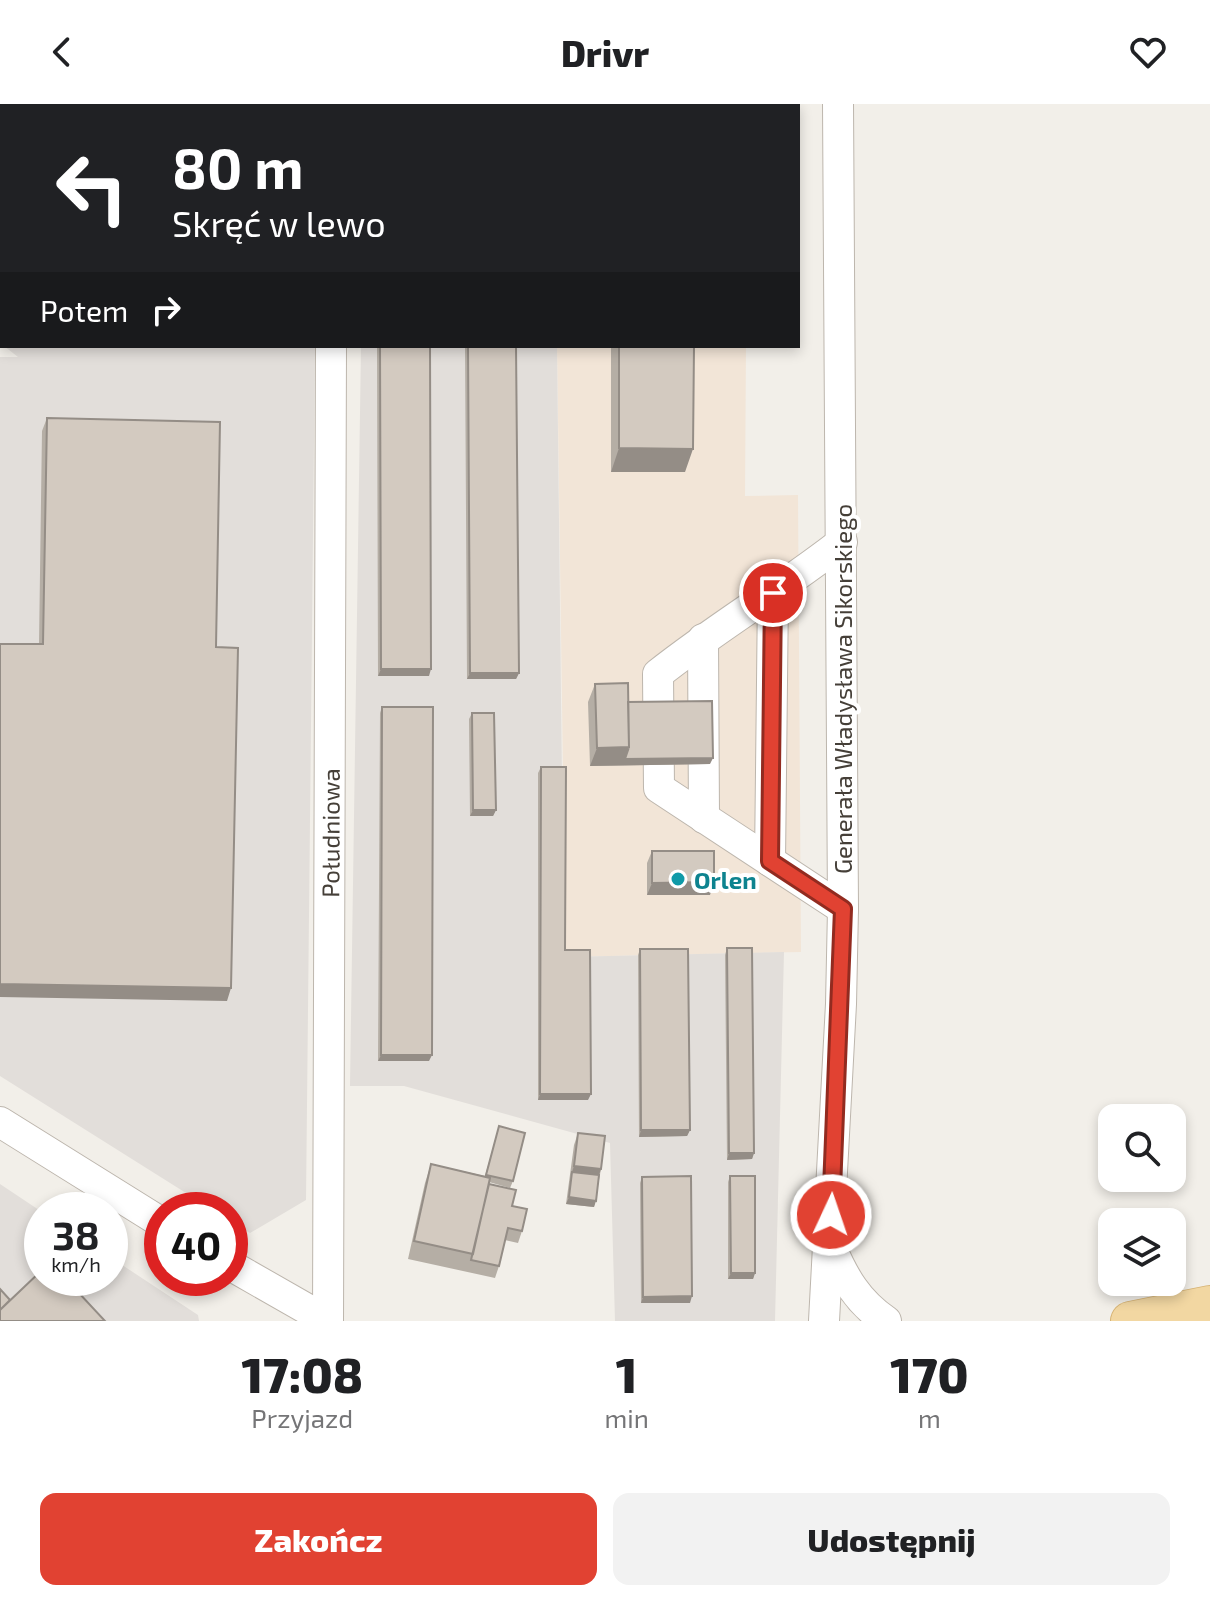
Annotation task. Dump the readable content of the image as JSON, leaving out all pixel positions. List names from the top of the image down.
{
  "streets": {
    "street": ["Generała Władysława Sikorskiego", "Południowa"]
  },
  "places": ["Orlen"],
  "page": {
    "header": "Drivr",
    "turn": ["80 m", "Skręć w lewo"],
    "then": "Potem",
    "speed": "38 km/h",
    "limit": "40",
    "eta": [
      "17:08",
      "Przyjazd",
      "1",
      "min",
      "170",
      "m"
    ],
    "buttons": ["Zakończ", "Udostępnij"]
  }
}
